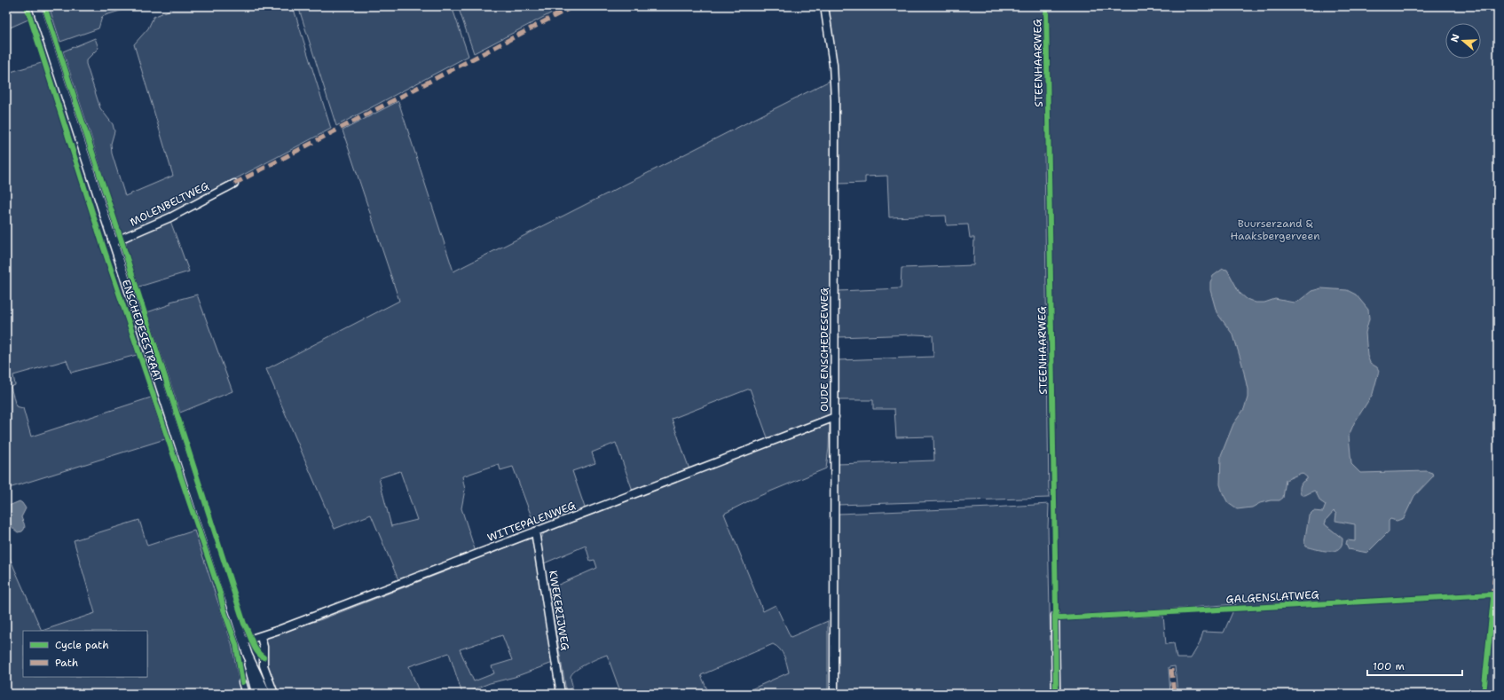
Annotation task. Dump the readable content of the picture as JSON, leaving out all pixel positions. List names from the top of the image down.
{
  "streets": {
    "street": [
      "MOLENBELTWEG",
      "ENSCHEDESESTRAAT",
      "OUDE ENSCHEDESEWEG",
      "WITTEPALENWEG",
      "KWEKERIJWEG"
    ],
    "cycle path": ["STEENHAARWEG", "GALGENSLATWEG"]
  },
  "crossings": [
    ["MOLENBELTWEG", "ENSCHEDESESTRAAT"],
    ["ENSCHEDESESTRAAT", "WITTEPALENWEG"],
    ["OUDE ENSCHEDESEWEG", "WITTEPALENWEG"],
    ["WITTEPALENWEG", "KWEKERIJWEG"]
  ],
  "parks": ["Buurserzand & Haaksbergerveen"],
  "legend": ["Cycle path", "Path"],
  "scale_bar": "100 m",
  "north": "left"
}
